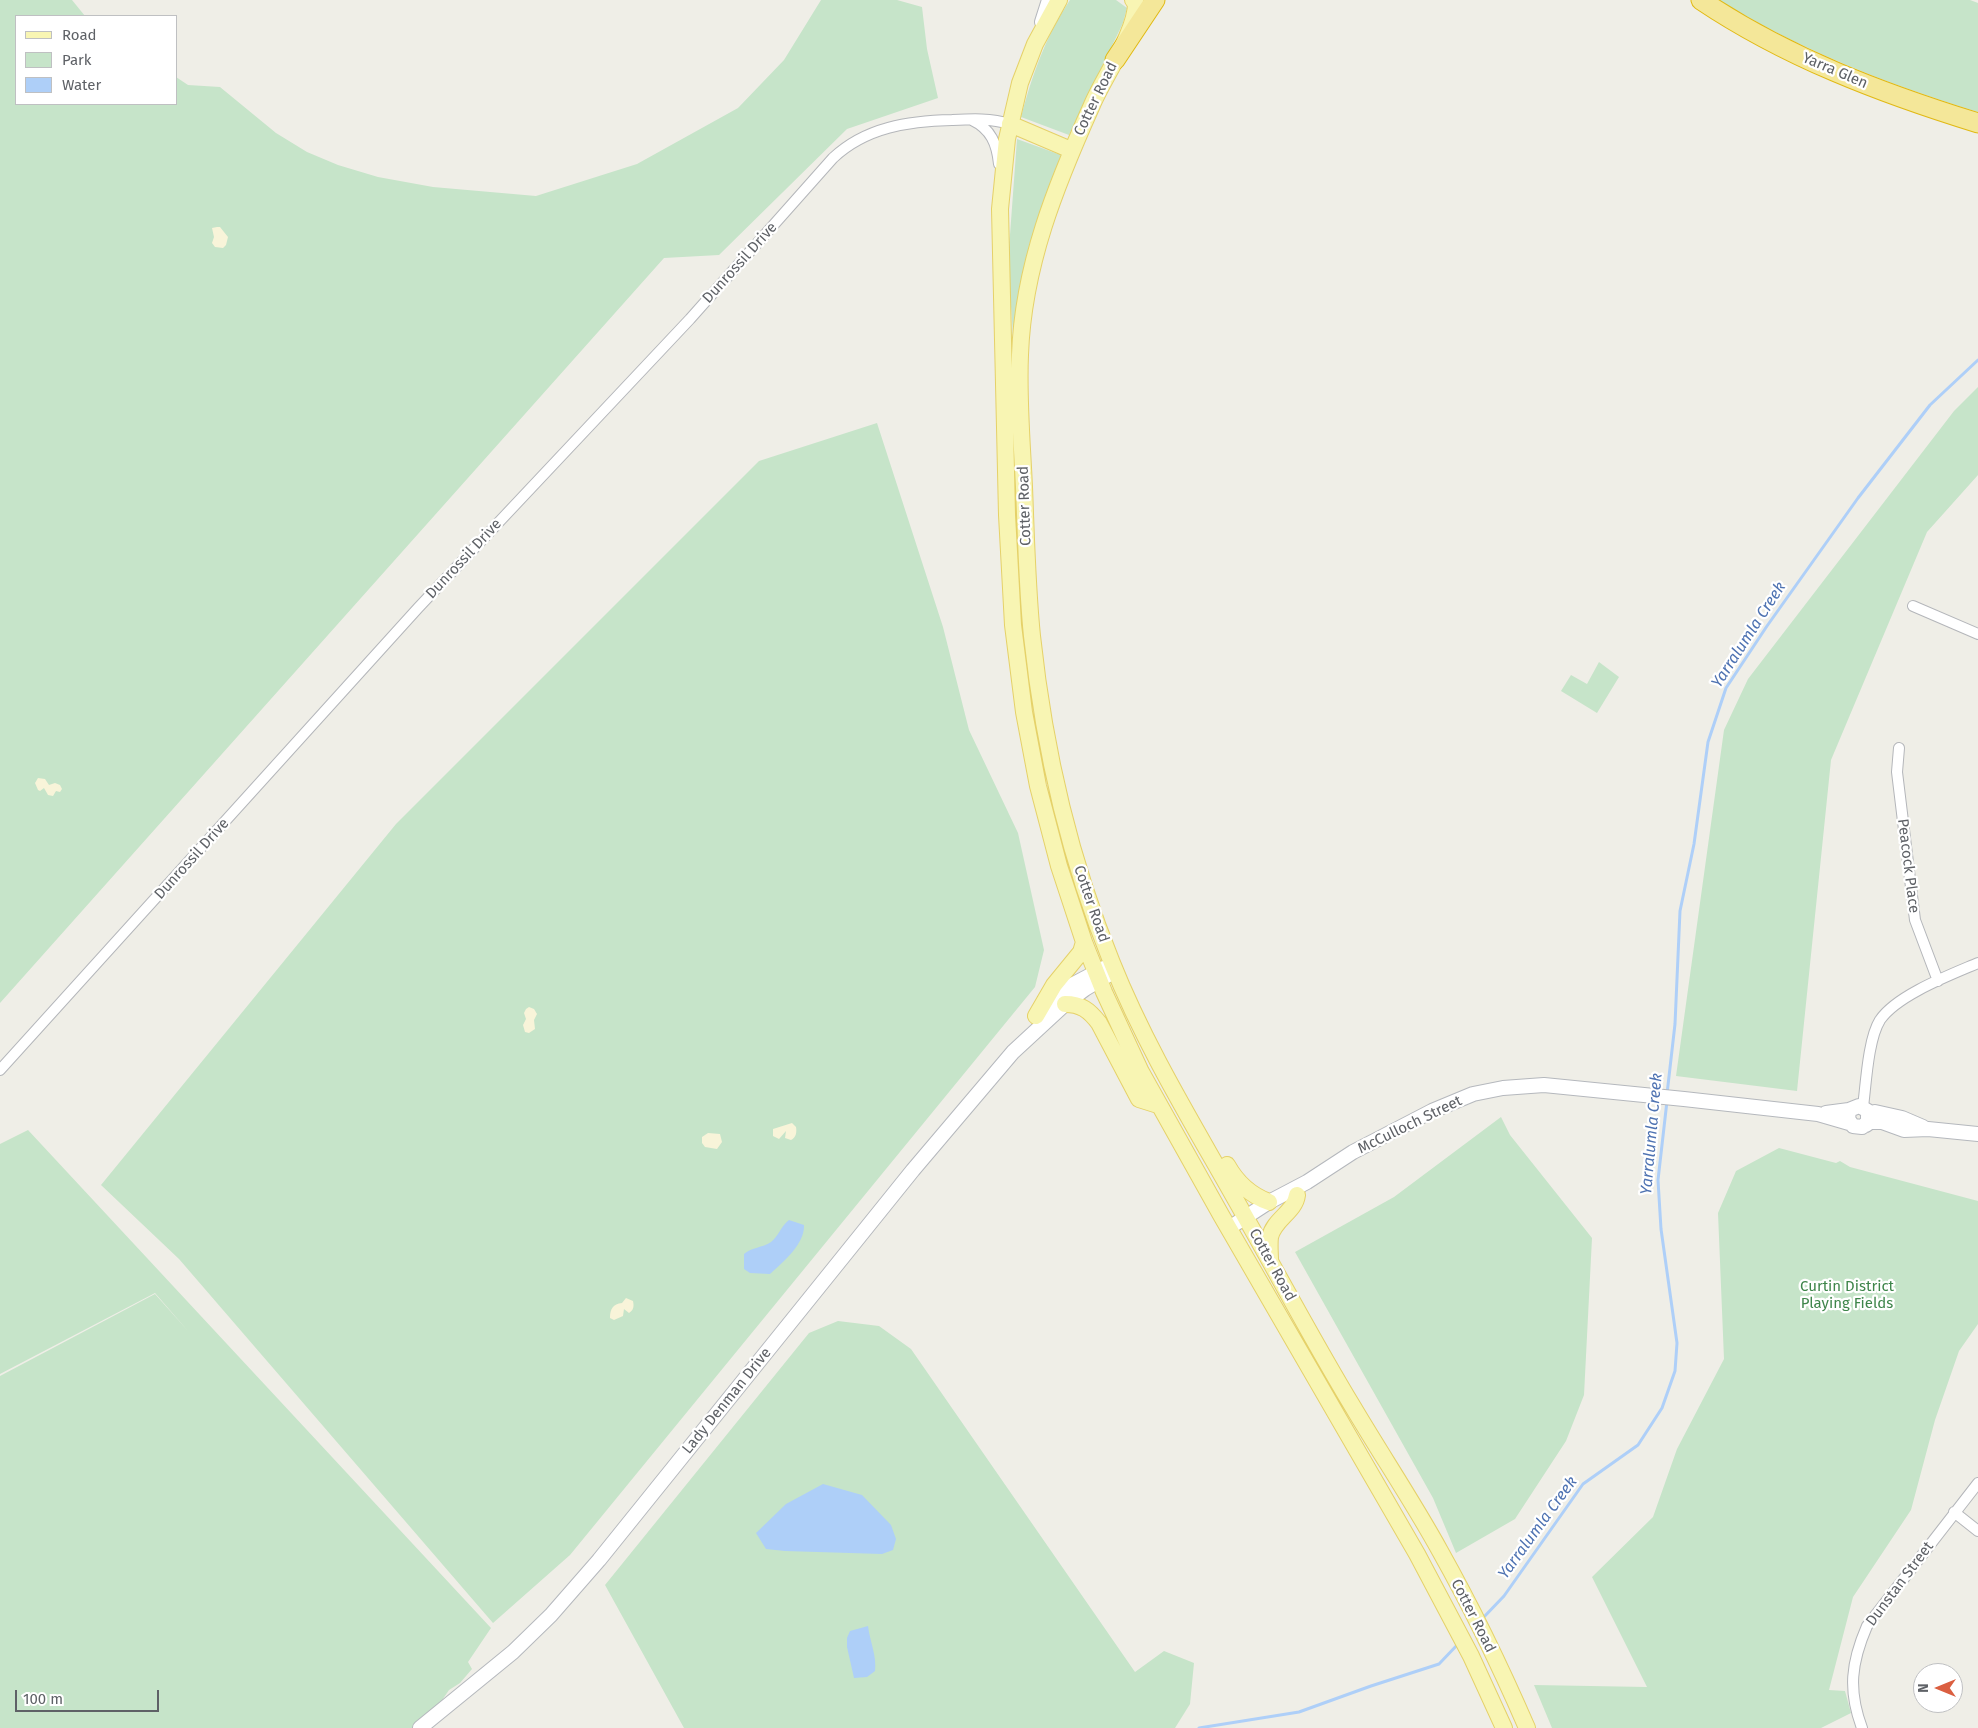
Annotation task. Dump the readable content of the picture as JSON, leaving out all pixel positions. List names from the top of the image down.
{
  "streets": {
    "highway": ["Yarra Glen"],
    "main road": ["Cotter Road"],
    "street": [
      "Dunrossil Drive",
      "Peacock Place",
      "McCulloch Street",
      "Lady Denman Drive",
      "Dunstan Street"
    ]
  },
  "crossings": [
    ["Cotter Road", "Dunrossil Drive"],
    ["Cotter Road", "McCulloch Street"],
    ["Cotter Road", "Lady Denman Drive"]
  ],
  "water": ["Yarralumla Creek"],
  "parks": ["Curtin District Playing Fields"],
  "legend": ["Road", "Park", "Water"],
  "scale_bar": "100 m",
  "north": "left"
}
